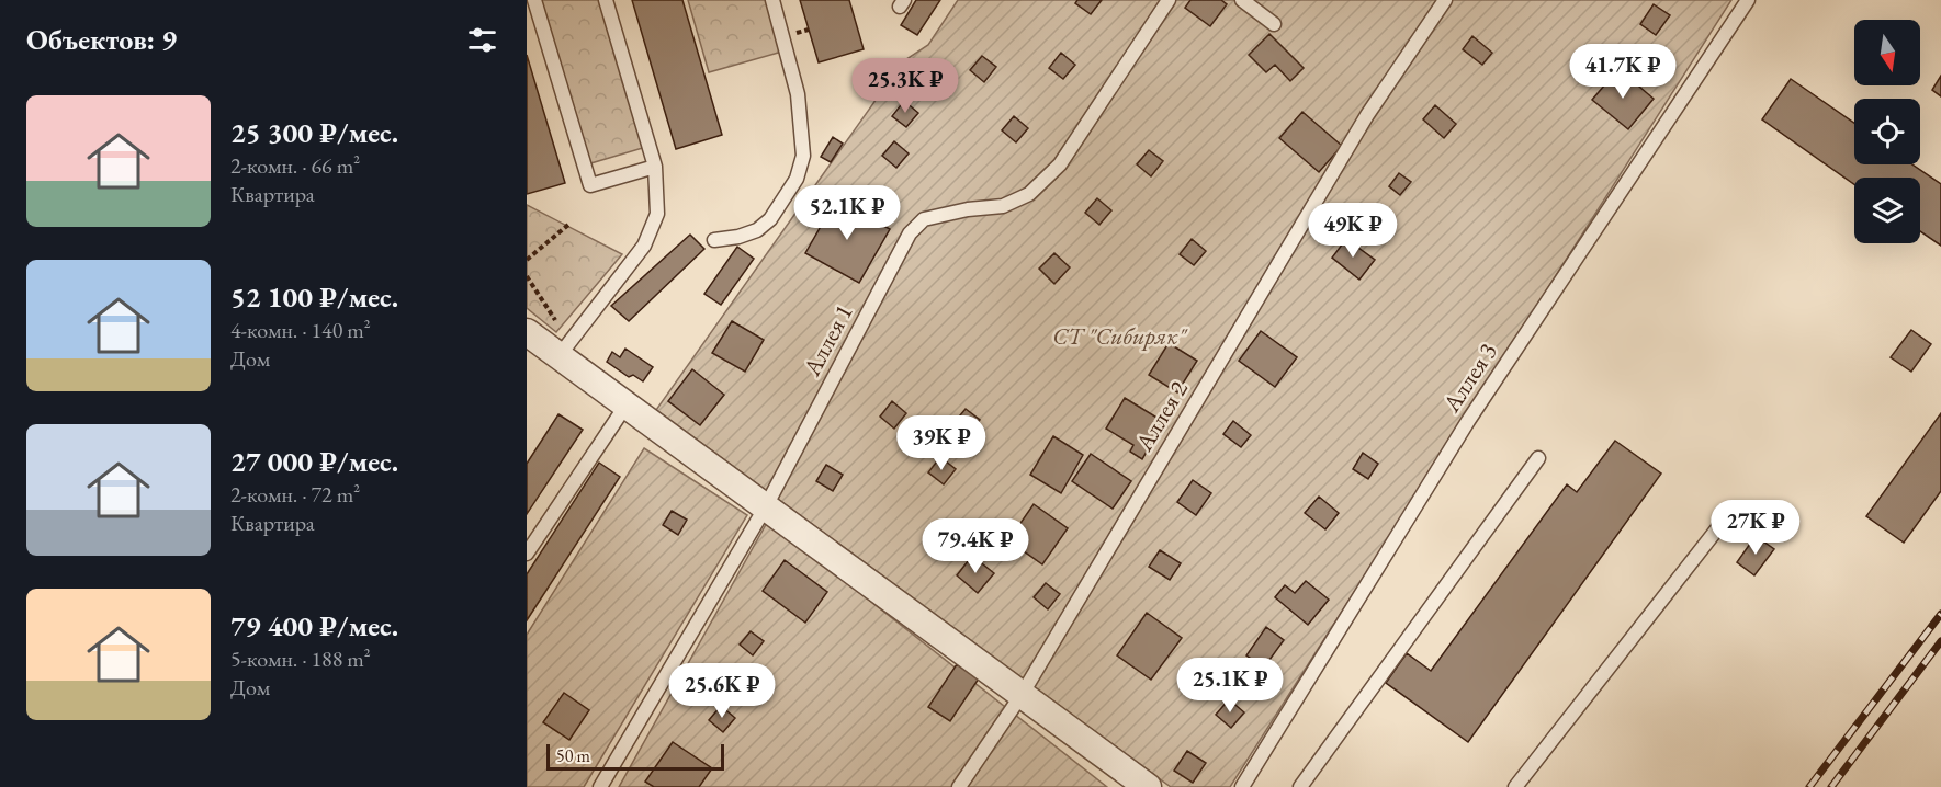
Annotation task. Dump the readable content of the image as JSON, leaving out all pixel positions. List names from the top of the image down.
{
  "streets": {
    "lane": ["Аллея 1", "Аллея 3", "Аллея 2"]
  },
  "parks": ["СТ \"Сибиряк\""],
  "scale_bar": "50 m",
  "north": "bottom",
  "page": {
    "heading": "Объектов: 9",
    "price": [
      "41.7K ₽",
      "25.3K ₽",
      "52.1K ₽",
      "49K ₽",
      "39K ₽",
      "27K ₽",
      "79.4K ₽",
      "25.1K ₽",
      "25.6K ₽"
    ],
    "list": [
      {
        "name": "25 300 ₽/мес.",
        "note": "2-комн. · 66 m² · Квартира"
      },
      {
        "name": "52 100 ₽/мес.",
        "note": "4-комн. · 140 m² · Дом"
      },
      {
        "name": "27 000 ₽/мес.",
        "note": "2-комн. · 72 m² · Квартира"
      },
      {
        "name": "79 400 ₽/мес.",
        "note": "5-комн. · 188 m² · Дом"
      }
    ],
    "scale": "50 m"
  }
}
